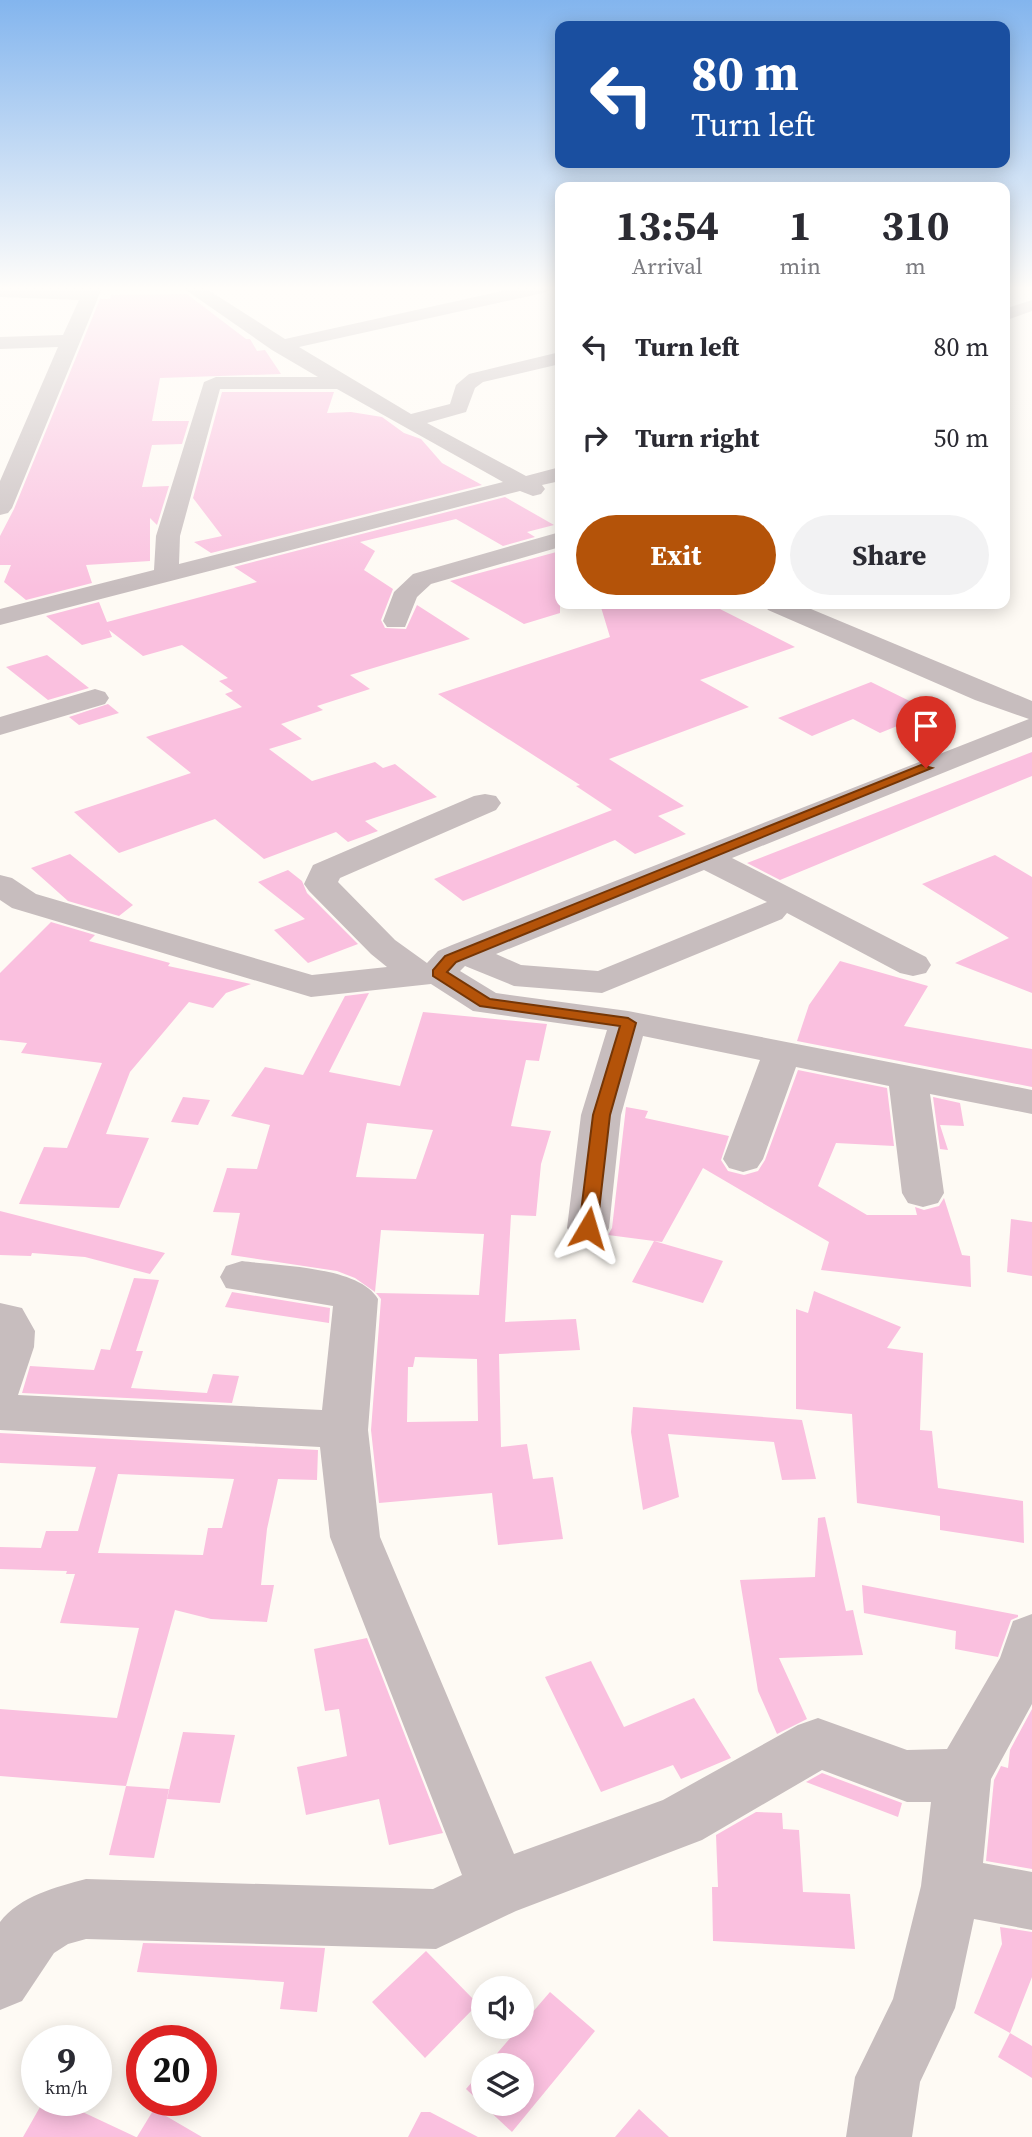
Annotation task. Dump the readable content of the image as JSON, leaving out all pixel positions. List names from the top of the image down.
{
  "page": {
    "turn": ["80 m", "Turn left"],
    "eta": [
      "13:54",
      "Arrival",
      "1",
      "min",
      "310",
      "m"
    ],
    "list": [
      {
        "name": "Turn left",
        "value": "80 m"
      },
      {
        "name": "Turn right",
        "value": "50 m"
      }
    ],
    "buttons": ["Exit", "Share"],
    "speed": "9 km/h",
    "limit": "20"
  }
}
